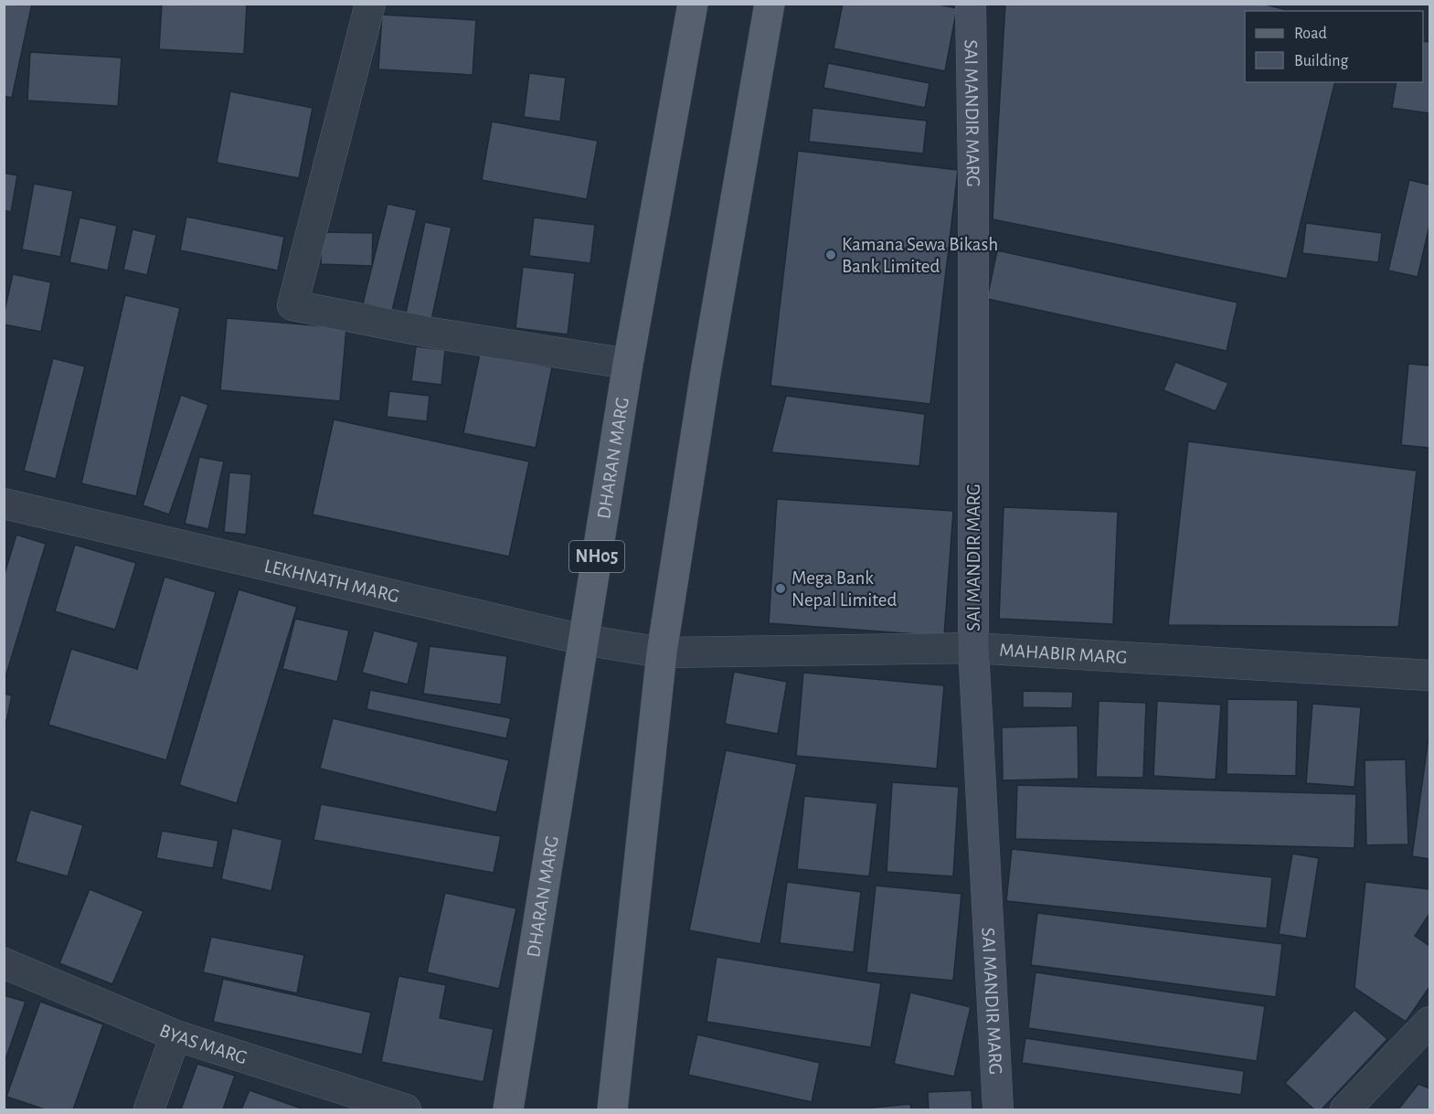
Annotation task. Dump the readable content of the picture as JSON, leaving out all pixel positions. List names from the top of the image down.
{
  "streets": {
    "main road": ["DHARAN MARG", "NH05"],
    "street": [
      "SAI MANDIR MARG",
      "LEKHNATH MARG",
      "MAHABIR MARG",
      "BYAS MARG"
    ]
  },
  "crossings": [
    ["SAI MANDIR MARG", "MAHABIR MARG"],
    ["DHARAN MARG", "LEKHNATH MARG"],
    ["LEKHNATH MARG", "MAHABIR MARG"]
  ],
  "places": ["Kamana Sewa Bikash Bank Limited", "Mega Bank Nepal Limited"],
  "legend": ["Road", "Building"]
}
